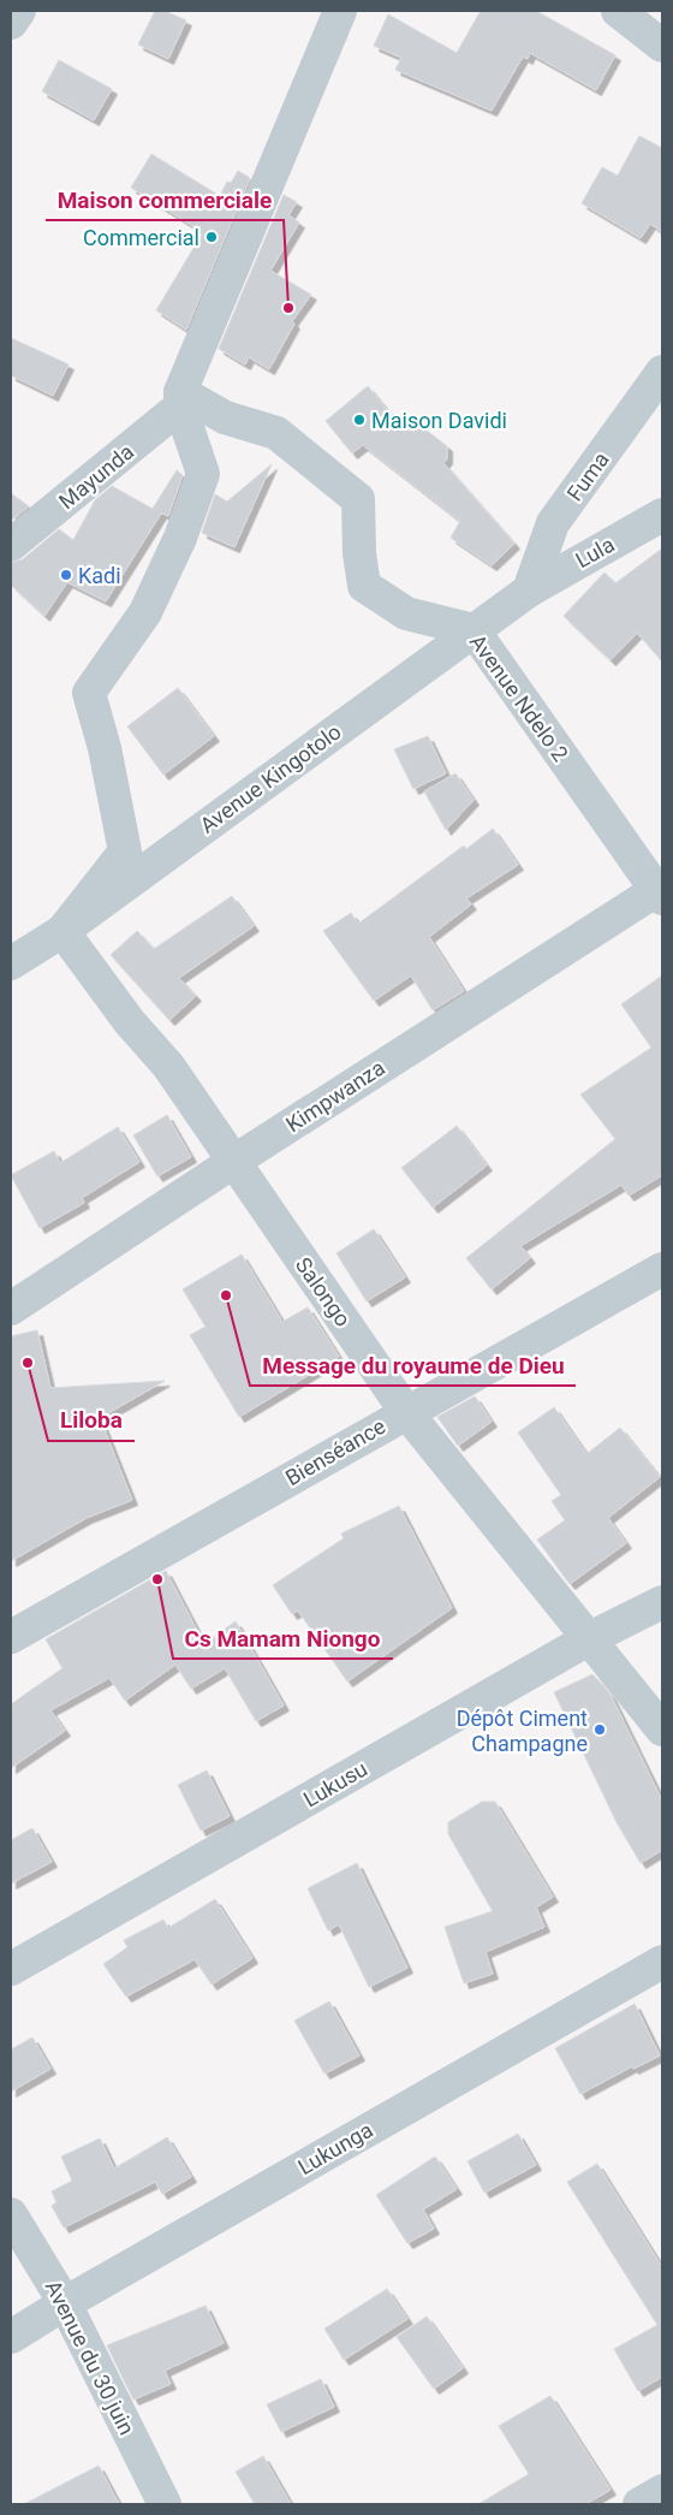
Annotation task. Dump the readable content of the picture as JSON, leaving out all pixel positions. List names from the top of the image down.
{
  "streets": {
    "street": [
      "Mayunda",
      "Fuma",
      "Lula",
      "Avenue Ndelo 2",
      "Avenue Kingotolo",
      "Kimpwanza",
      "Salongo",
      "Bienséance",
      "Lukusu",
      "Lukunga",
      "Avenue du 30 juin"
    ]
  },
  "crossings": [
    ["Mayunda", "Avenue Ndelo 2"],
    ["Fuma", "Lula"],
    ["Fuma", "Avenue Kingotolo"],
    ["Lula", "Avenue Kingotolo"],
    ["Avenue Ndelo 2", "Avenue Kingotolo"],
    ["Avenue Ndelo 2", "Kimpwanza"],
    ["Avenue Kingotolo", "Salongo"],
    ["Kimpwanza", "Salongo"],
    ["Salongo", "Bienséance"],
    ["Salongo", "Lukusu"],
    ["Lukunga", "Avenue du 30 juin"]
  ],
  "places": [
    "Commercial",
    "Maison commerciale",
    "Maison Davidi",
    "Kadi",
    "Message du royaume de Dieu",
    "Liloba",
    "Cs Mamam Niongo",
    "Dépôt Ciment Champagne"
  ]
}
